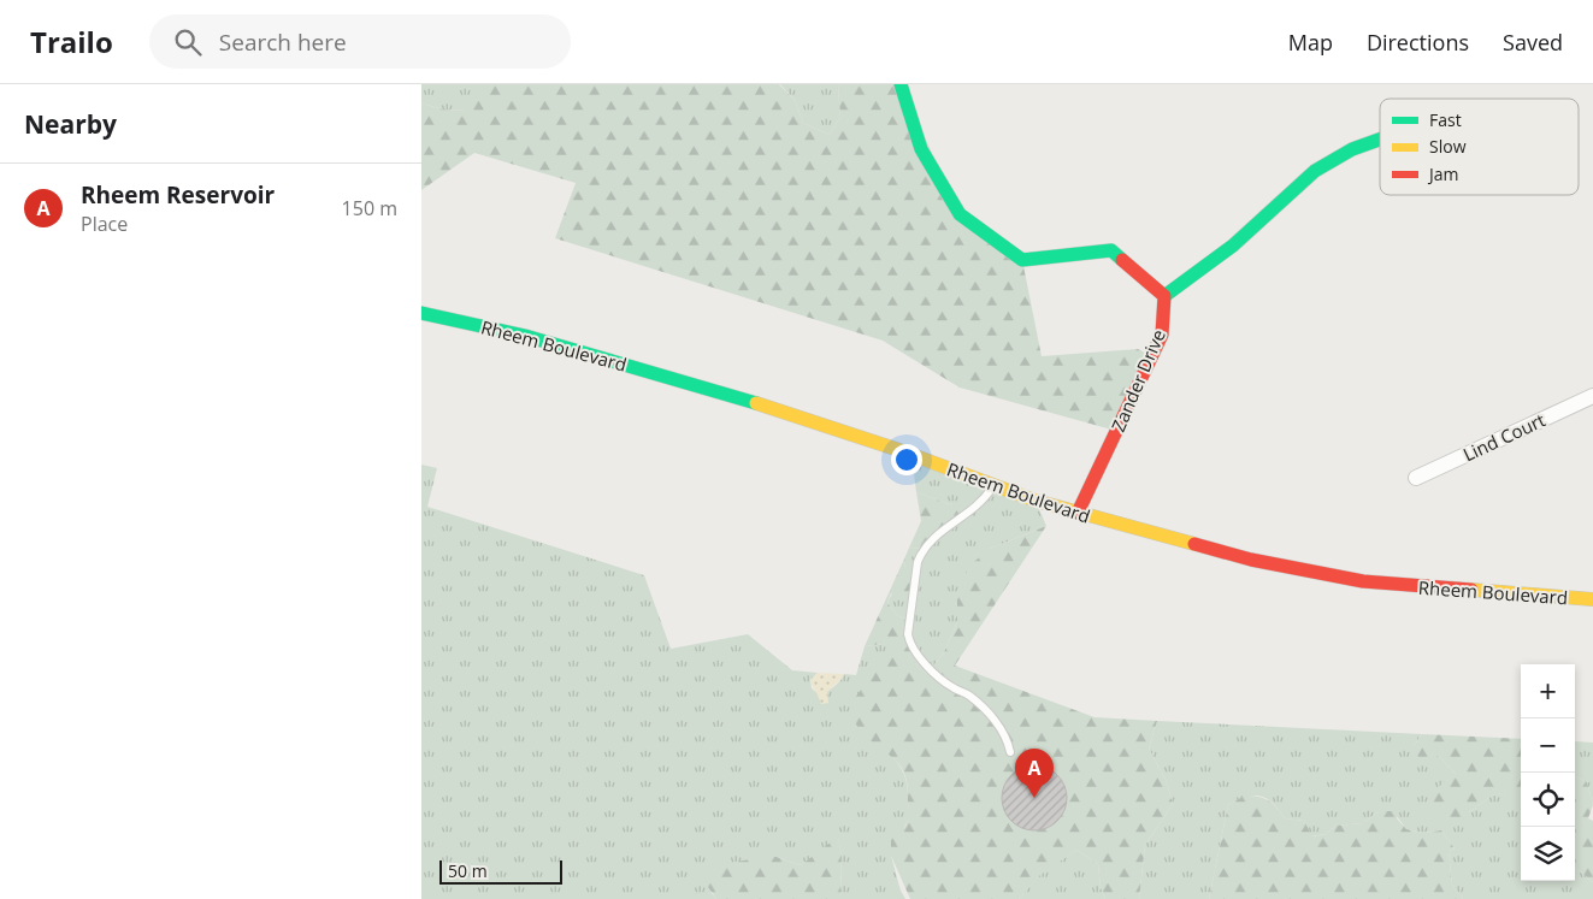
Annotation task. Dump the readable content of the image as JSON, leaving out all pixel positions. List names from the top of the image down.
{
  "streets": {
    "street": ["Rheem Boulevard", "Zander Drive", "Lind Court"]
  },
  "crossings": [
    ["Rheem Boulevard", "Zander Drive"]
  ],
  "legend": ["Fast", "Slow", "Jam"],
  "scale_bar": "50 m",
  "page": {
    "header": "Trailo",
    "search": "Search here",
    "nav": ["Map", "Directions", "Saved"],
    "heading": "Nearby",
    "list": [
      {
        "mark": "A",
        "name": "Rheem Reservoir",
        "note": "Place",
        "value": "150 m"
      }
    ],
    "map_buttons": ["+", "−"],
    "pins": "A",
    "scale": "50 m"
  }
}
